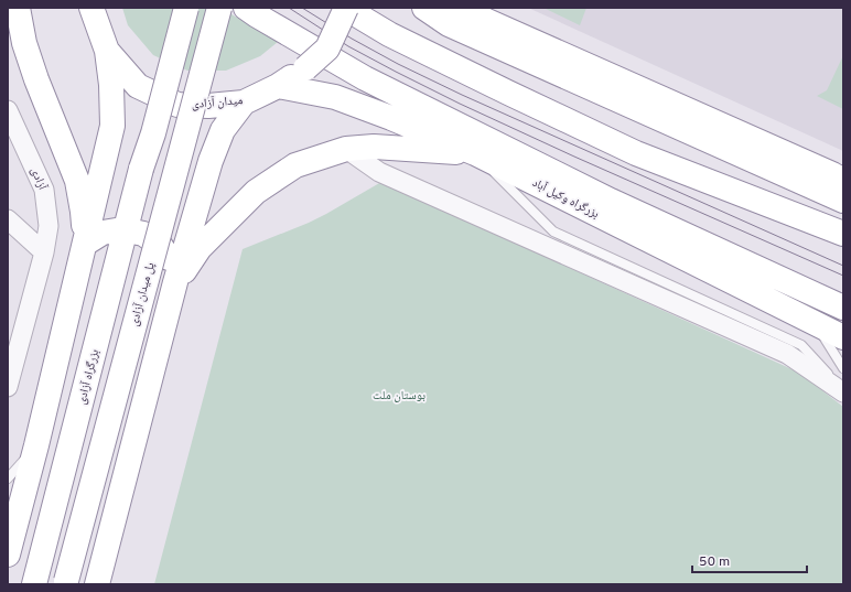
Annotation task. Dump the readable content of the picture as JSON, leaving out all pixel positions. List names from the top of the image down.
{
  "streets": {
    "highway": [
      "میدان آزادی",
      "بزرگراه وکیل آباد",
      "پل میدان آزادی",
      "بزرگراه آزادی"
    ],
    "street": ["آزادی"]
  },
  "crossings": [
    ["میدان آزادی", "بزرگراه وکیل آباد"]
  ],
  "parks": ["بوستان ملت"],
  "scale_bar": "50 m"
}
